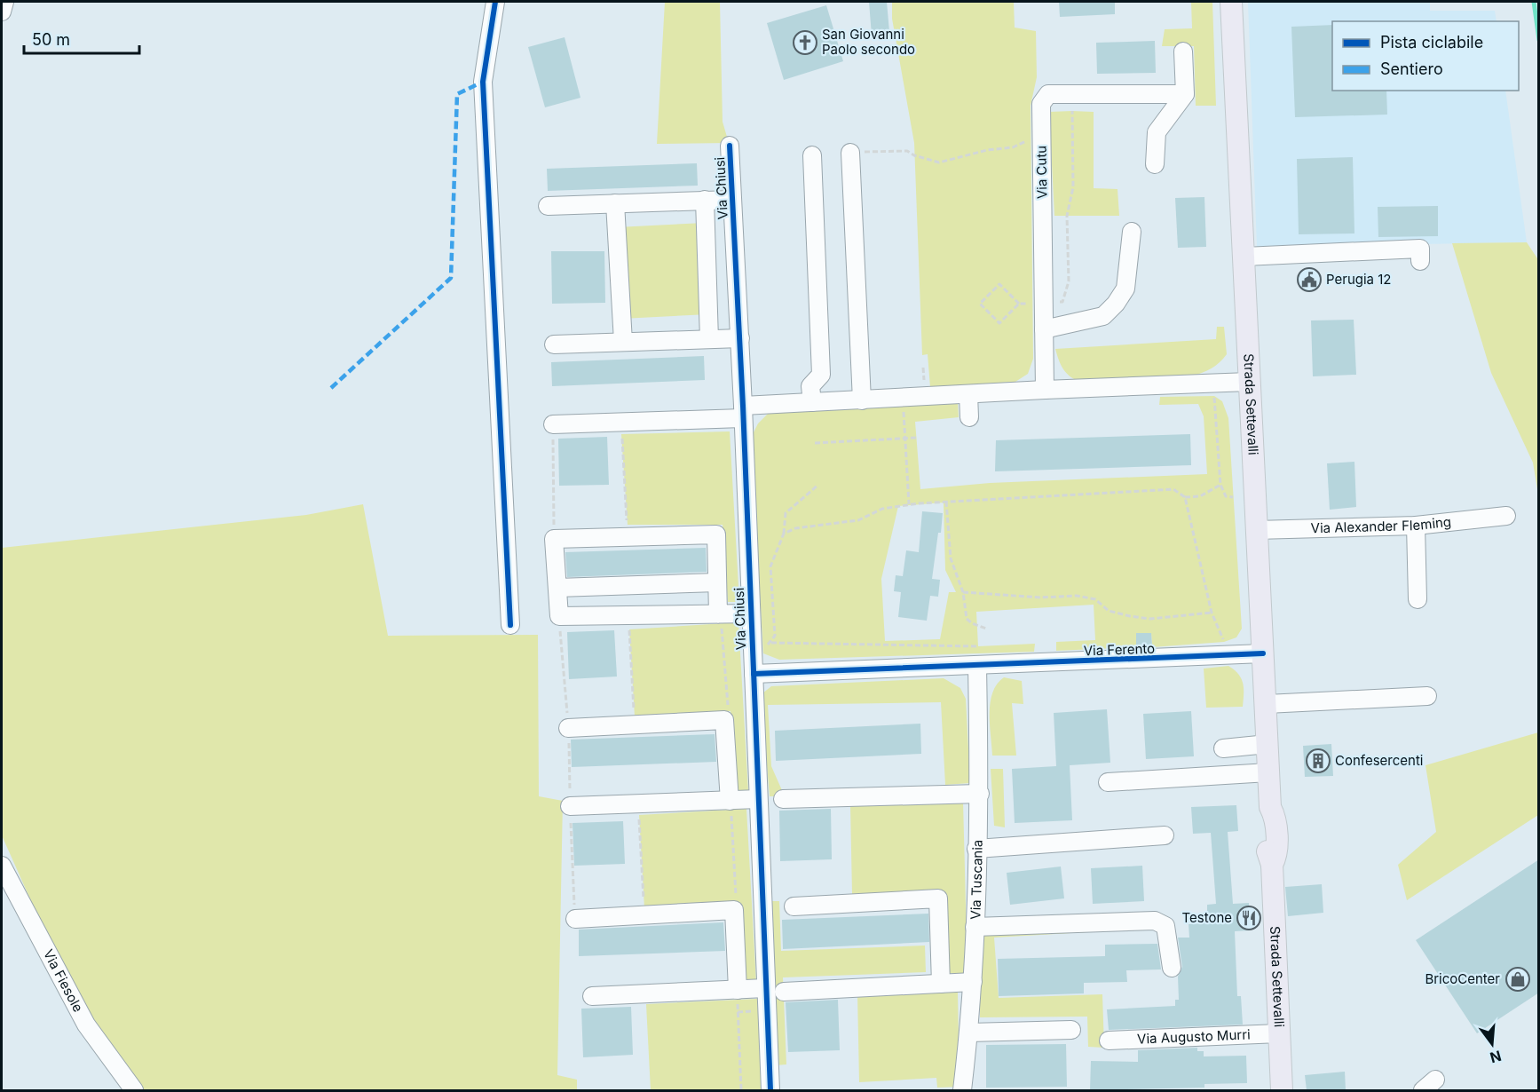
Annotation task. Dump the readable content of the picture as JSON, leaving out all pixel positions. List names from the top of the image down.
{
  "streets": {
    "main road": ["Strada Settevalli"],
    "street": [
      "Via Cutu",
      "Via Chiusi",
      "Via Alexander Fleming",
      "Via Ferento",
      "Via Tuscania",
      "Via Fiesole",
      "Via Augusto Murri"
    ]
  },
  "crossings": [
    ["Via Chiusi", "Via Ferento"],
    ["Strada Settevalli", "Via Alexander Fleming"],
    ["Strada Settevalli", "Via Ferento"],
    ["Strada Settevalli", "Via Augusto Murri"],
    ["Via Ferento", "Via Tuscania"]
  ],
  "places": {
    "church": ["San Giovanni Paolo secondo"],
    "public building": ["Perugia 12"],
    "building": ["Confesercenti"],
    "restaurant": ["Testone"],
    "shop": ["BricoCenter"]
  },
  "legend": ["Pista ciclabile", "Sentiero"],
  "scale_bar": "50 m",
  "north": "bottom"
}
